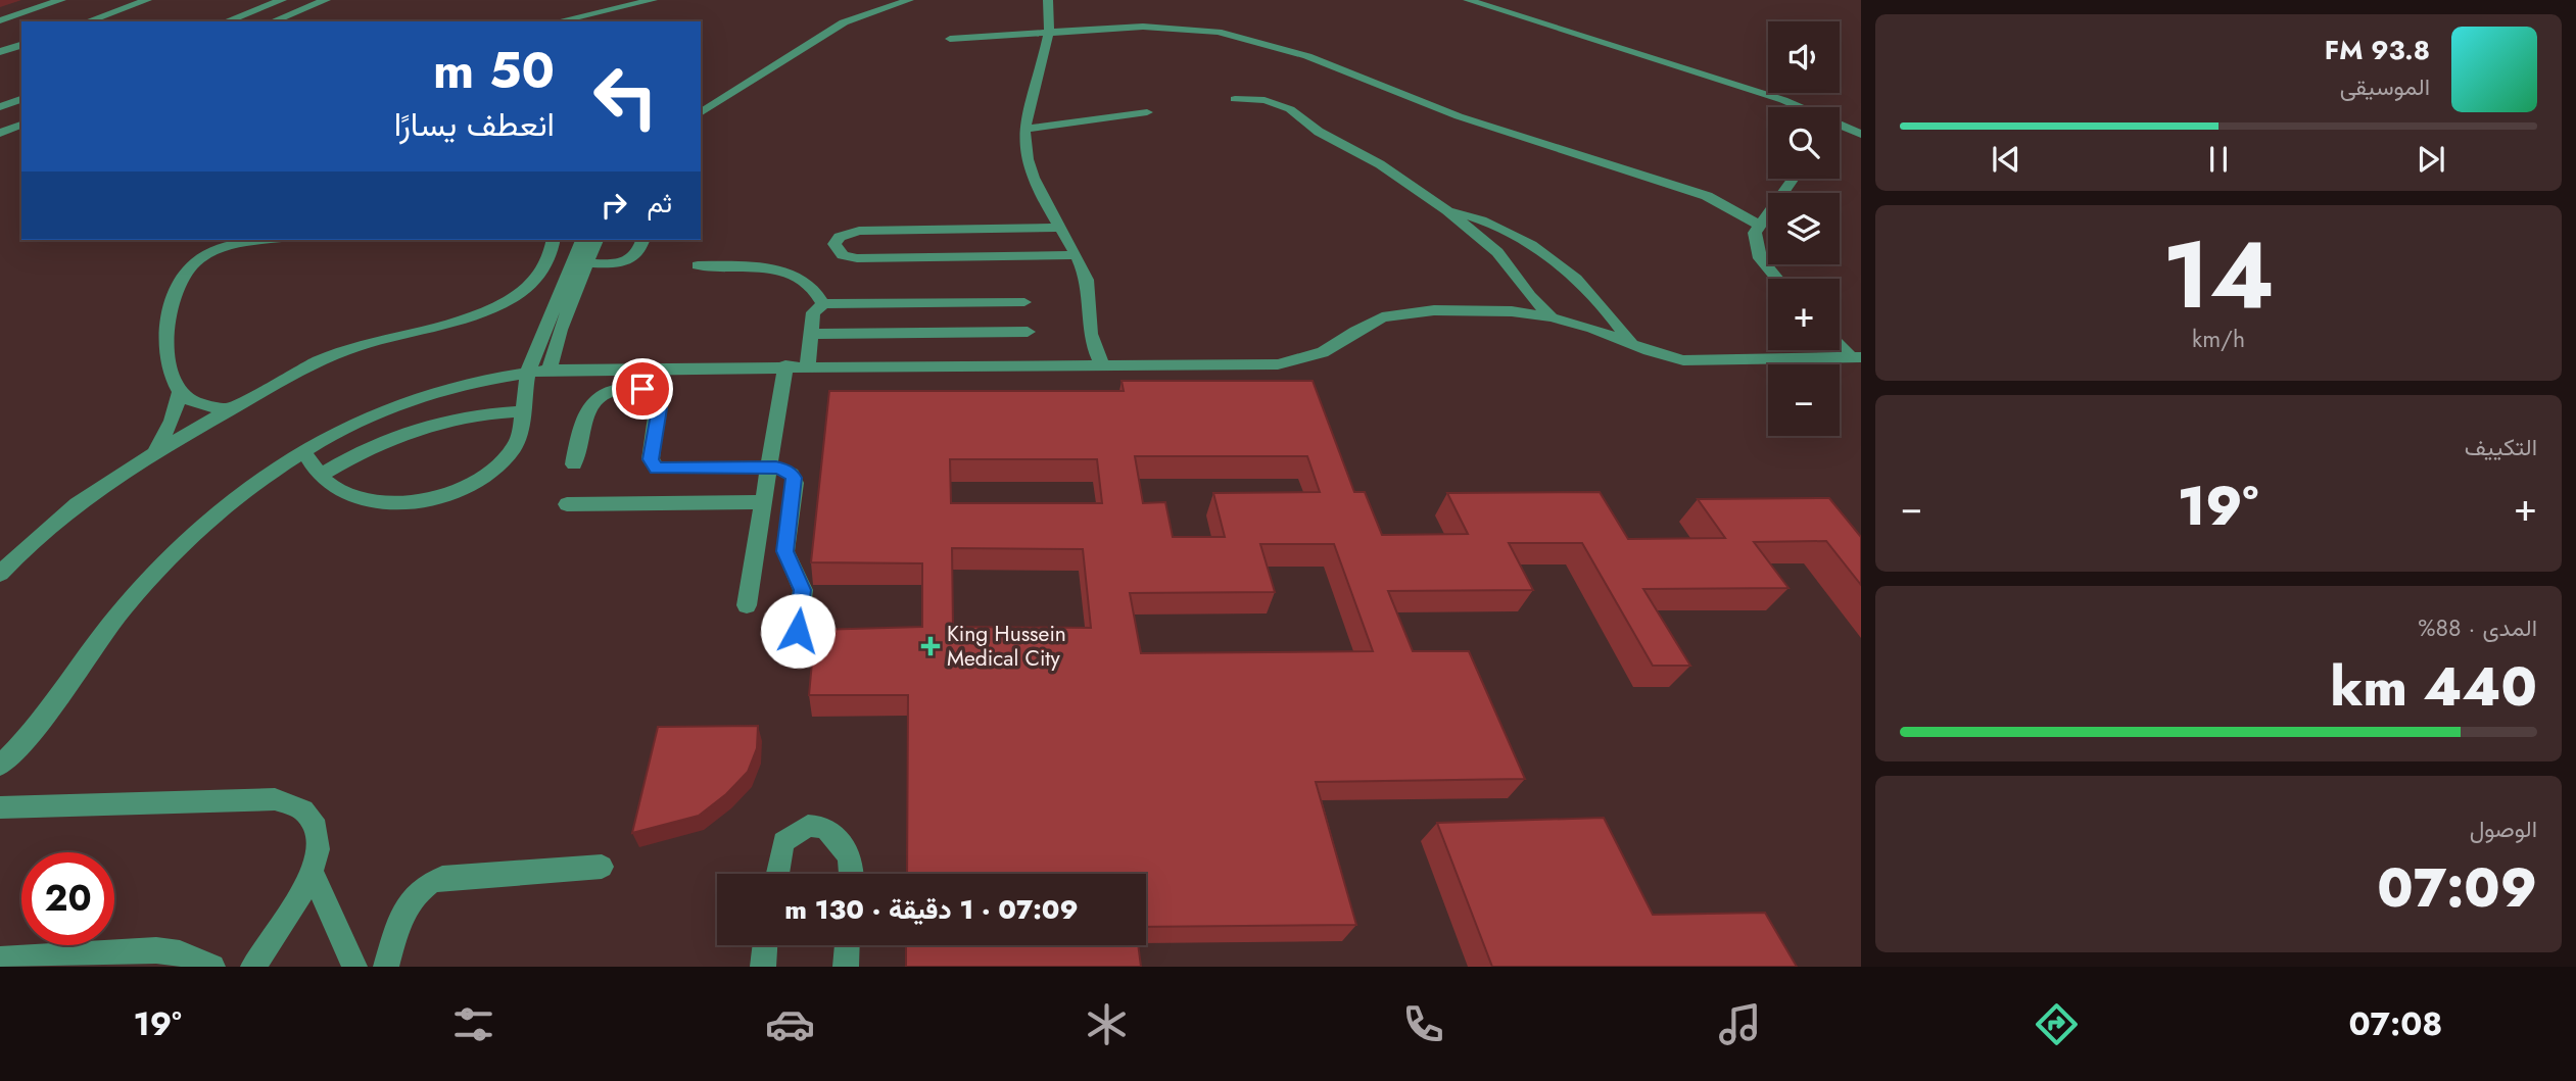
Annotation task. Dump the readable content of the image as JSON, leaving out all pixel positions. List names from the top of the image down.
{
  "places": {
    "health": ["King Hussein Medical City"]
  },
  "page": {
    "map_buttons": ["+", "−"],
    "turn": ["50 m", "انعطف يسارًا"],
    "song": ["93.8 FM", "الموسيقى"],
    "then": "ثم",
    "tile": [
      ["14", "km/h"],
      "التكييف",
      ["المدى · 88%", "440 km"],
      ["الوصول", "07:09"]
    ],
    "heat": ["−", "19°", "+"],
    "limit": "20",
    "trip": "07:09 · 1 دقيقة · 130 m",
    "tabs": ["07:08", "19°"]
  }
}
